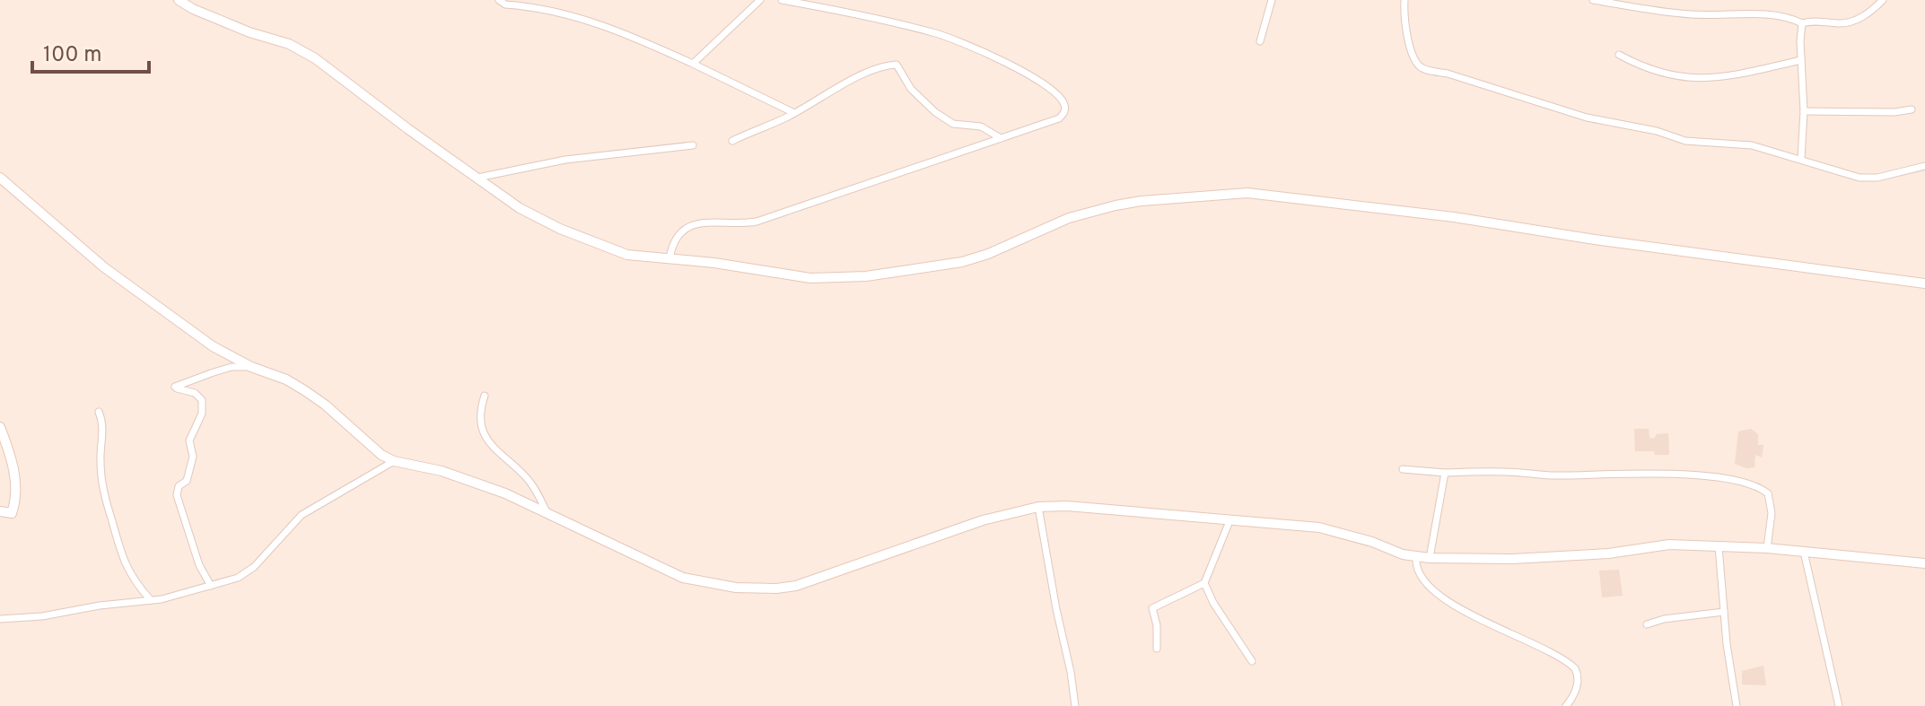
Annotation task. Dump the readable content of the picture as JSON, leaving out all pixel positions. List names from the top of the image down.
{
  "scale_bar": "100 m"
}
